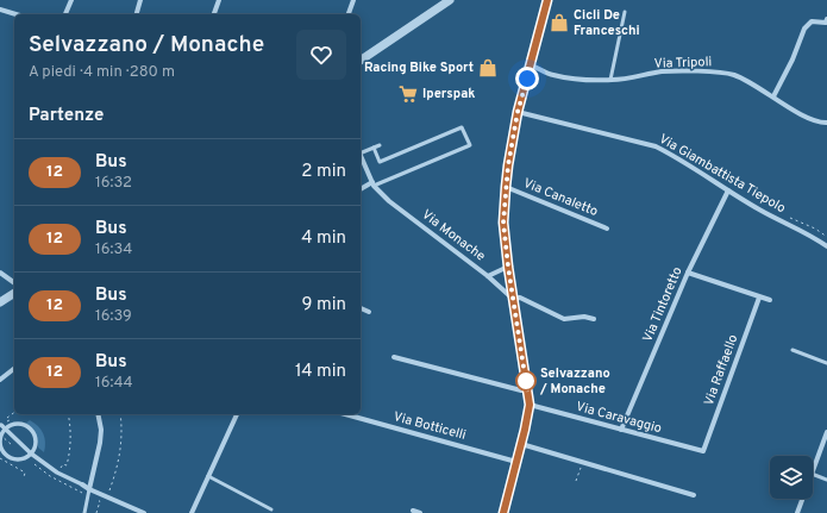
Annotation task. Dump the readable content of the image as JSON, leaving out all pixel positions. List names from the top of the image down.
{
  "streets": {
    "street": [
      "Via Tripoli",
      "Via Giambattista Tiepolo",
      "Via Canaletto",
      "Via Monache",
      "Via Tintoretto",
      "Via Raffaello",
      "Via Caravaggio",
      "Via Botticelli"
    ]
  },
  "crossings": [
    ["Via Giambattista Tiepolo", "Via Tintoretto"],
    ["Via Tintoretto", "Via Caravaggio"],
    ["Via Raffaello", "Via Caravaggio"]
  ],
  "places": {
    "shop": ["Cicli De Franceschi", "Racing Bike Sport"],
    "supermarket": ["Iperspak"],
    "other": ["Selvazzano / Monache"]
  },
  "lines": ["bus line 12"],
  "page": {
    "heading": [
      ["Selvazzano / Monache", "A piedi · 4 min · 280 m"],
      "Partenze"
    ],
    "list": [
      {
        "mark": "12",
        "name": "Bus",
        "note": "16:32",
        "value": "2 min"
      },
      {
        "mark": "12",
        "name": "Bus",
        "note": "16:34",
        "value": "4 min"
      },
      {
        "mark": "12",
        "name": "Bus",
        "note": "16:39",
        "value": "9 min"
      },
      {
        "mark": "12",
        "name": "Bus",
        "note": "16:44",
        "value": "14 min"
      }
    ]
  }
}
